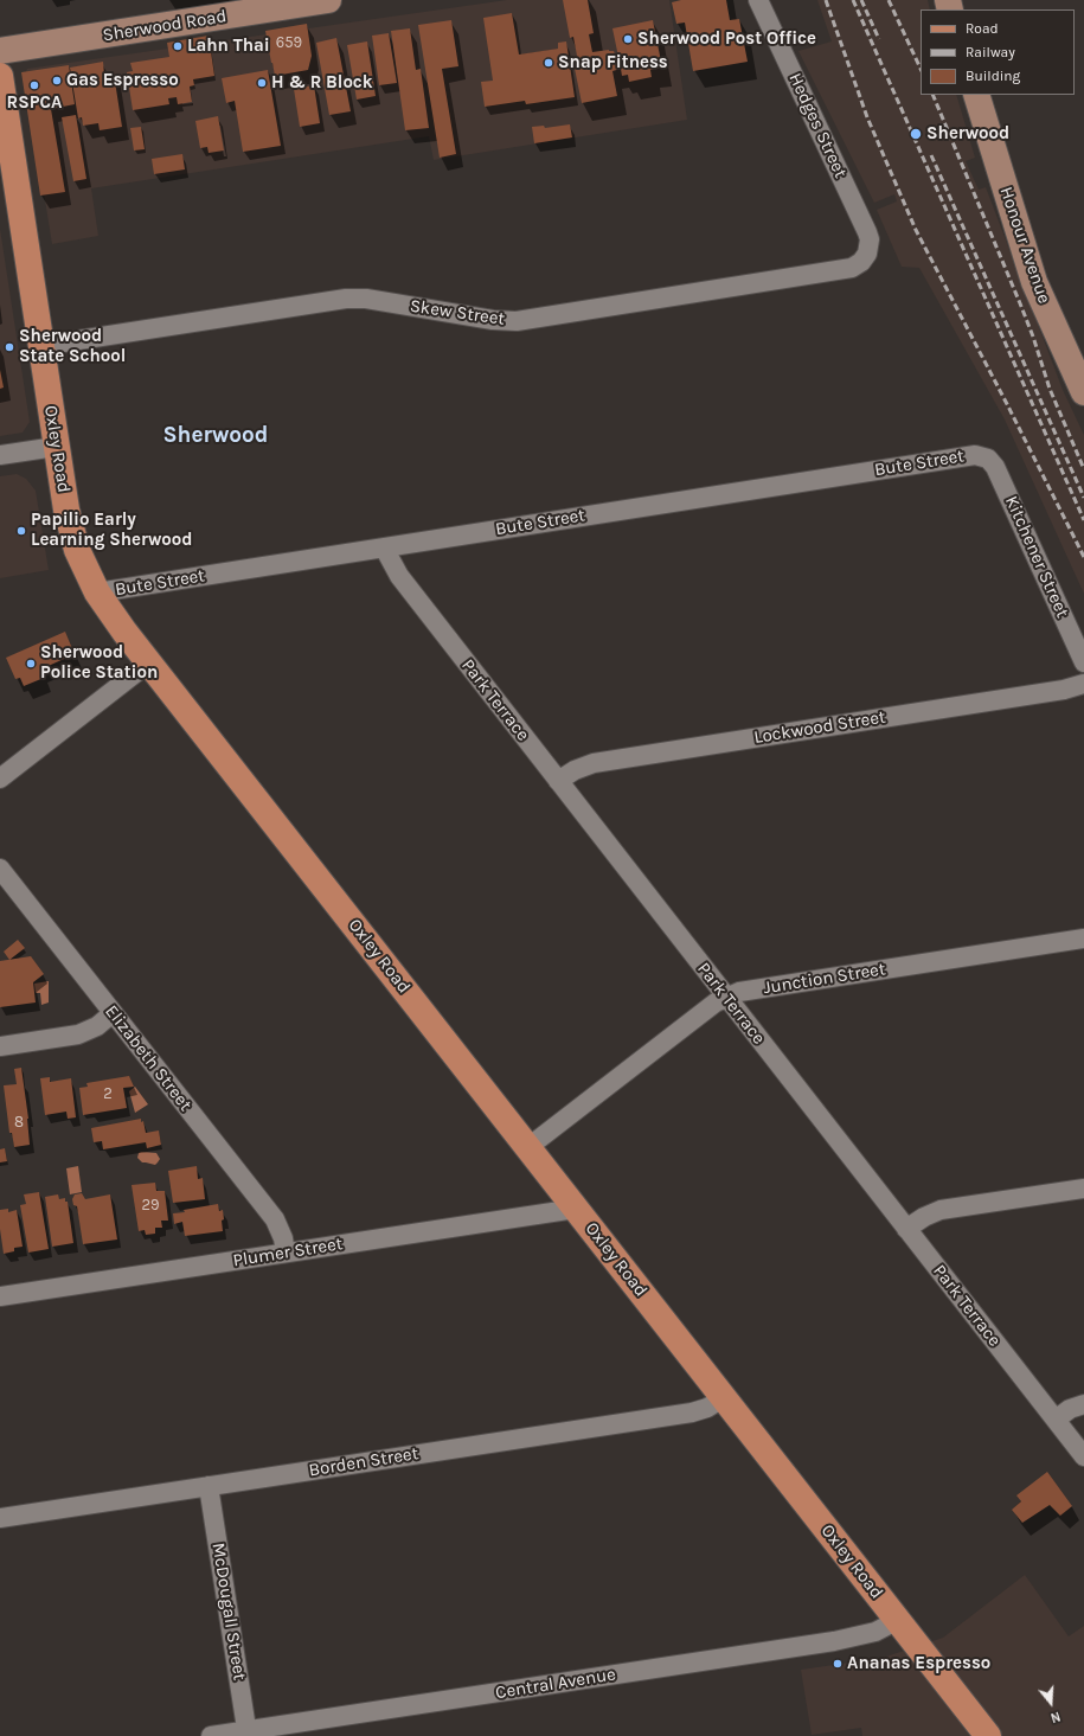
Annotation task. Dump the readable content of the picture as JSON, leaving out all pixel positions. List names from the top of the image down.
{
  "streets": {
    "main road": ["Oxley Road"],
    "street": [
      "Sherwood Road",
      "Hedges Street",
      "Honour Avenue",
      "Skew Street",
      "Bute Street",
      "Kitchener Street",
      "Park Terrace",
      "Lockwood Street",
      "Junction Street",
      "Elizabeth Street",
      "Plumer Street",
      "Borden Street",
      "McDougall Street",
      "Central Avenue"
    ]
  },
  "crossings": [
    ["Hedges Street", "Skew Street"],
    ["Skew Street", "Oxley Road"],
    ["Oxley Road", "Bute Street"],
    ["Oxley Road", "Junction Street"],
    ["Oxley Road", "Plumer Street"],
    ["Oxley Road", "Borden Street"],
    ["Oxley Road", "Central Avenue"],
    ["Bute Street", "Kitchener Street"],
    ["Bute Street", "Park Terrace"],
    ["Park Terrace", "Lockwood Street"],
    ["Park Terrace", "Junction Street"],
    ["Elizabeth Street", "Plumer Street"],
    ["Borden Street", "McDougall Street"],
    ["McDougall Street", "Central Avenue"]
  ],
  "districts": ["Sherwood"],
  "places": [
    "Sherwood Post Office",
    "Lahn Thai",
    "Snap Fitness",
    "Gas Espresso",
    "H & R Block",
    "RSPCA",
    "Sherwood",
    "Sherwood State School",
    "Papilio Early Learning Sherwood",
    "Sherwood Police Station",
    "Ananas Espresso"
  ],
  "house_numbers": [
    "659",
    "2",
    "8",
    "29"
  ],
  "legend": ["Road", "Railway", "Building"],
  "north": "bottom"
}
